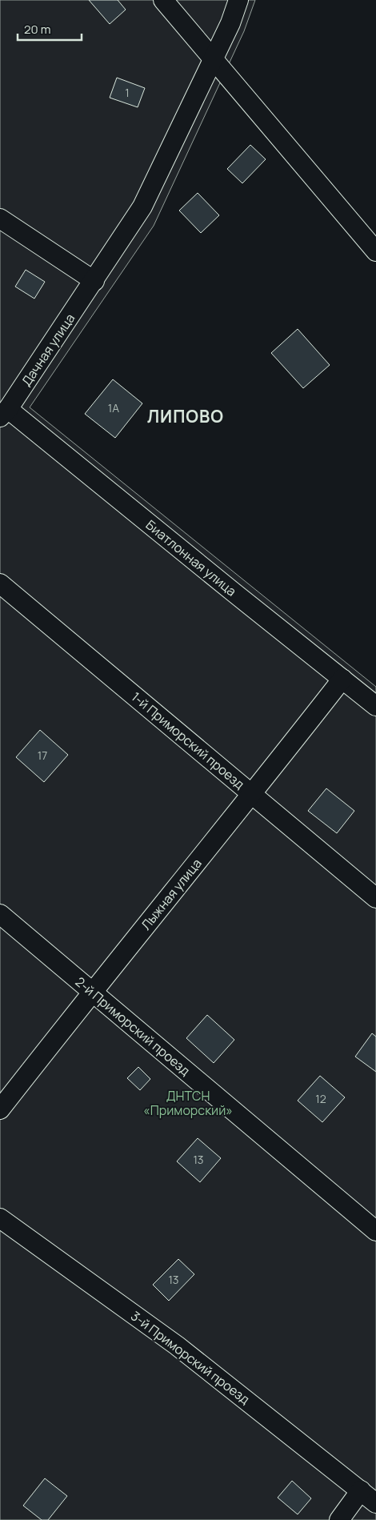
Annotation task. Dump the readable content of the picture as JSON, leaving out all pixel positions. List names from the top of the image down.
{
  "streets": {
    "street": [
      "Дачная улица",
      "Биатлонная улица",
      "1-й Приморский проезд",
      "Лыжная улица",
      "2-й Приморский проезд",
      "3-й Приморский проезд"
    ]
  },
  "crossings": [
    ["Дачная улица", "Биатлонная улица"],
    ["Биатлонная улица", "Лыжная улица"],
    ["1-й Приморский проезд", "Лыжная улица"],
    ["Лыжная улица", "2-й Приморский проезд"]
  ],
  "districts": ["ЛИПОВО"],
  "parks": ["ДНТСН «Приморский»"],
  "house_numbers": [
    "1",
    "1А",
    "17",
    "12",
    "13",
    "13"
  ],
  "scale_bar": "20 m"
}
